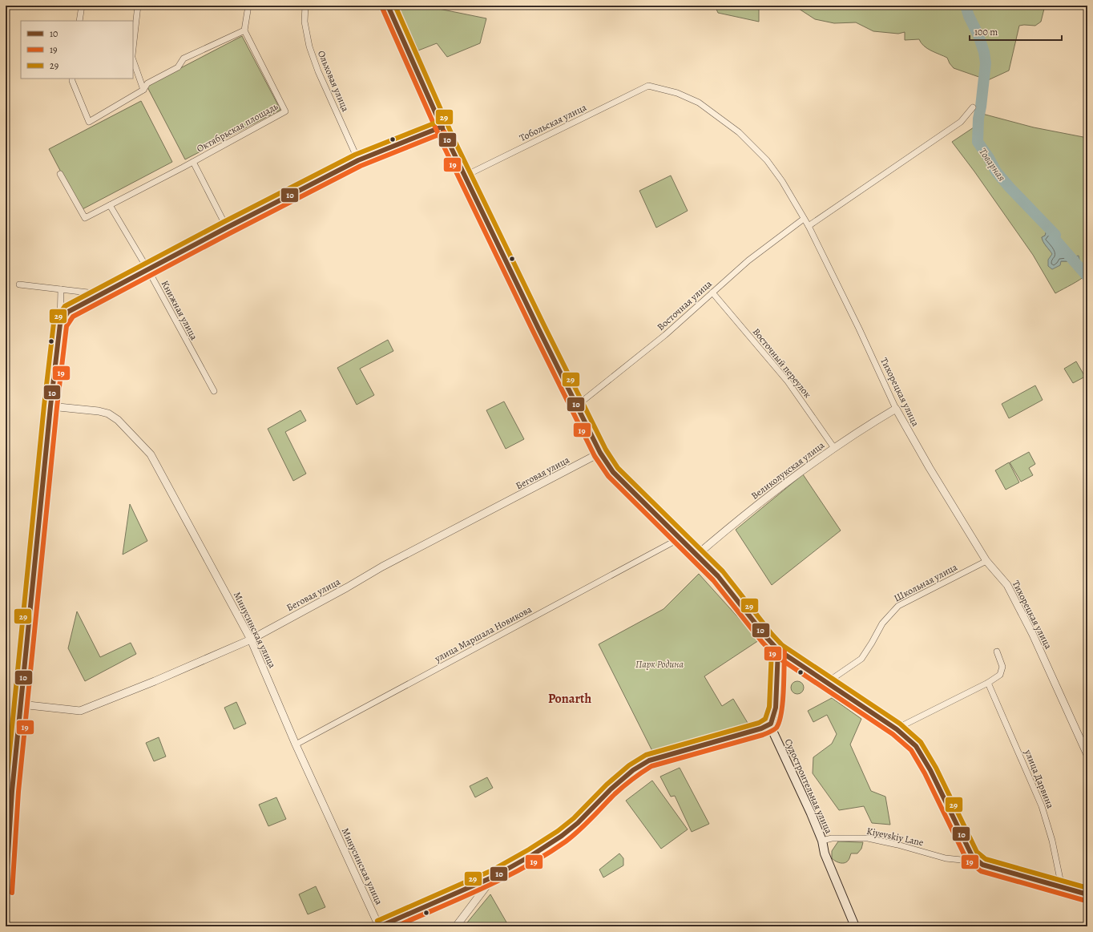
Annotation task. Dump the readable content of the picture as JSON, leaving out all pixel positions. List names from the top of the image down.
{
  "streets": {
    "main road": ["Судостроительная улица"],
    "street": [
      "Ольховая улица",
      "Тобольская улица",
      "Октябрьская площадь",
      "Восточная улица",
      "Книжная улица",
      "Восточный переулок",
      "Тихорецкая улица",
      "Великолукская улица",
      "Беговая улица",
      "Школьная улица",
      "Минусинская улица",
      "улица Маршала Новикова",
      "улица Дарвина"
    ]
  },
  "crossings": [
    ["Тобольская улица", "Тихорецкая улица"],
    ["Октябрьская площадь", "Книжная улица"],
    ["Восточная улица", "Восточный переулок"],
    ["Восточная улица", "Тихорецкая улица"],
    ["Восточный переулок", "Великолукская улица"],
    ["Тихорецкая улица", "Великолукская улица"],
    ["Тихорецкая улица", "Школьная улица"],
    ["Беговая улица", "Минусинская улица"],
    ["Минусинская улица", "улица Маршала Новикова"]
  ],
  "districts": ["Ponarth"],
  "water": ["Товарная"],
  "parks": ["Парк Родина"],
  "lines": ["transit line 10", "transit line 29", "transit line 19"],
  "legend": ["10", "19", "29"],
  "scale_bar": "100 m"
}
